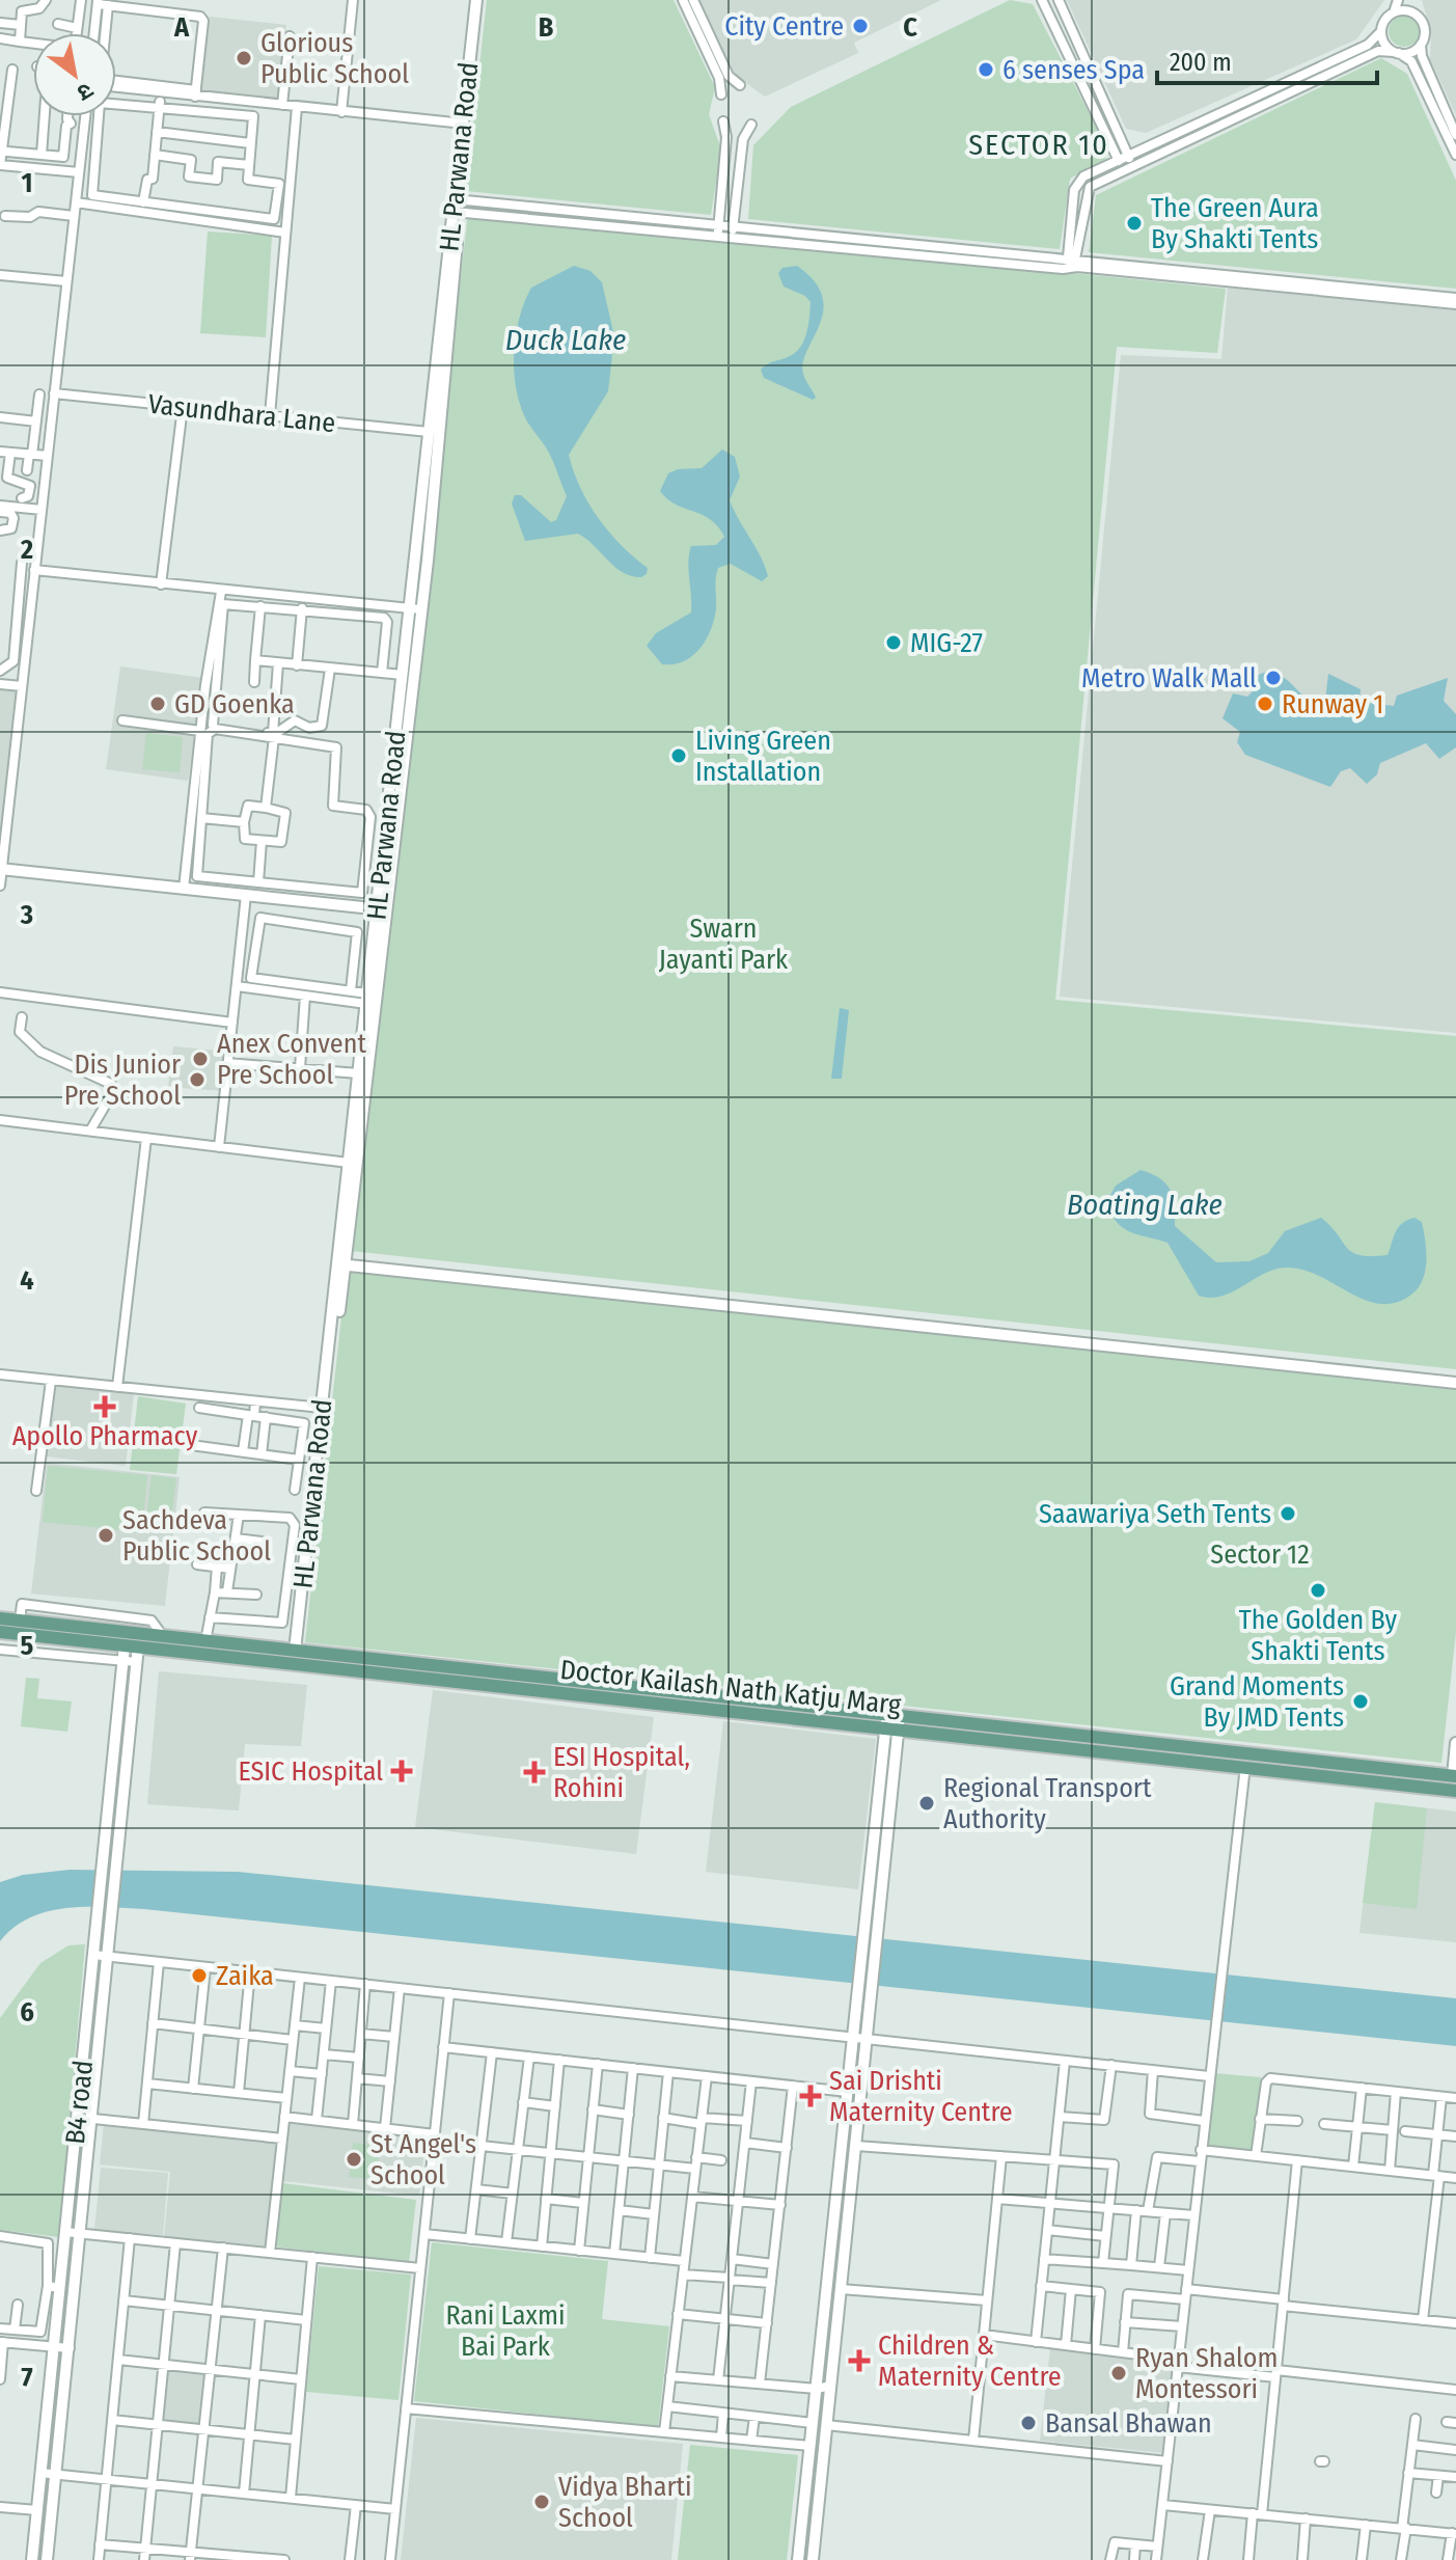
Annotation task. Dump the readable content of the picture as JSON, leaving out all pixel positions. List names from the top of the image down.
{
  "streets": {
    "main road": ["Doctor Kailash Nath Katju Marg"],
    "street": ["HL Parwana Road", "Vasundhara Lane", "B4 road"]
  },
  "crossings": [
    ["HL Parwana Road", "Vasundhara Lane"],
    ["HL Parwana Road", "Doctor Kailash Nath Katju Marg"],
    ["Doctor Kailash Nath Katju Marg", "B4 road"]
  ],
  "districts": ["SECTOR 10"],
  "water": ["Duck Lake", "Boating Lake"],
  "parks": ["Swarn Jayanti Park", "Sector 12", "Rani Laxmi Bai Park"],
  "places": {
    "other": [
      "City Centre",
      "Glorious Public School",
      "6 senses Spa",
      "The Green Aura By Shakti Tents",
      "MIG-27",
      "Metro Walk Mall",
      "GD Goenka",
      "Runway 1",
      "Living Green Installation",
      "Anex Convent Pre School",
      "Dis Junior Pre School",
      "Saawariya Seth Tents",
      "Sachdeva Public School",
      "The Golden By Shakti Tents",
      "Grand Moments By JMD Tents",
      "Regional Transport Authority",
      "Zaika",
      "St Angel's School",
      "Ryan Shalom Montessori",
      "Bansal Bhawan",
      "Vidya Bharti School"
    ],
    "health": [
      "Apollo Pharmacy",
      "ESIC Hospital",
      "ESI Hospital, Rohini",
      "Sai Drishti Maternity Centre",
      "Children & Maternity Centre"
    ]
  },
  "scale_bar": "200 m",
  "north": "bottom right",
  "grid": {
    "columns": ["A", "B", "C"],
    "rows": [
      "1",
      "2",
      "3",
      "4",
      "5",
      "6",
      "7"
    ]
  }
}
